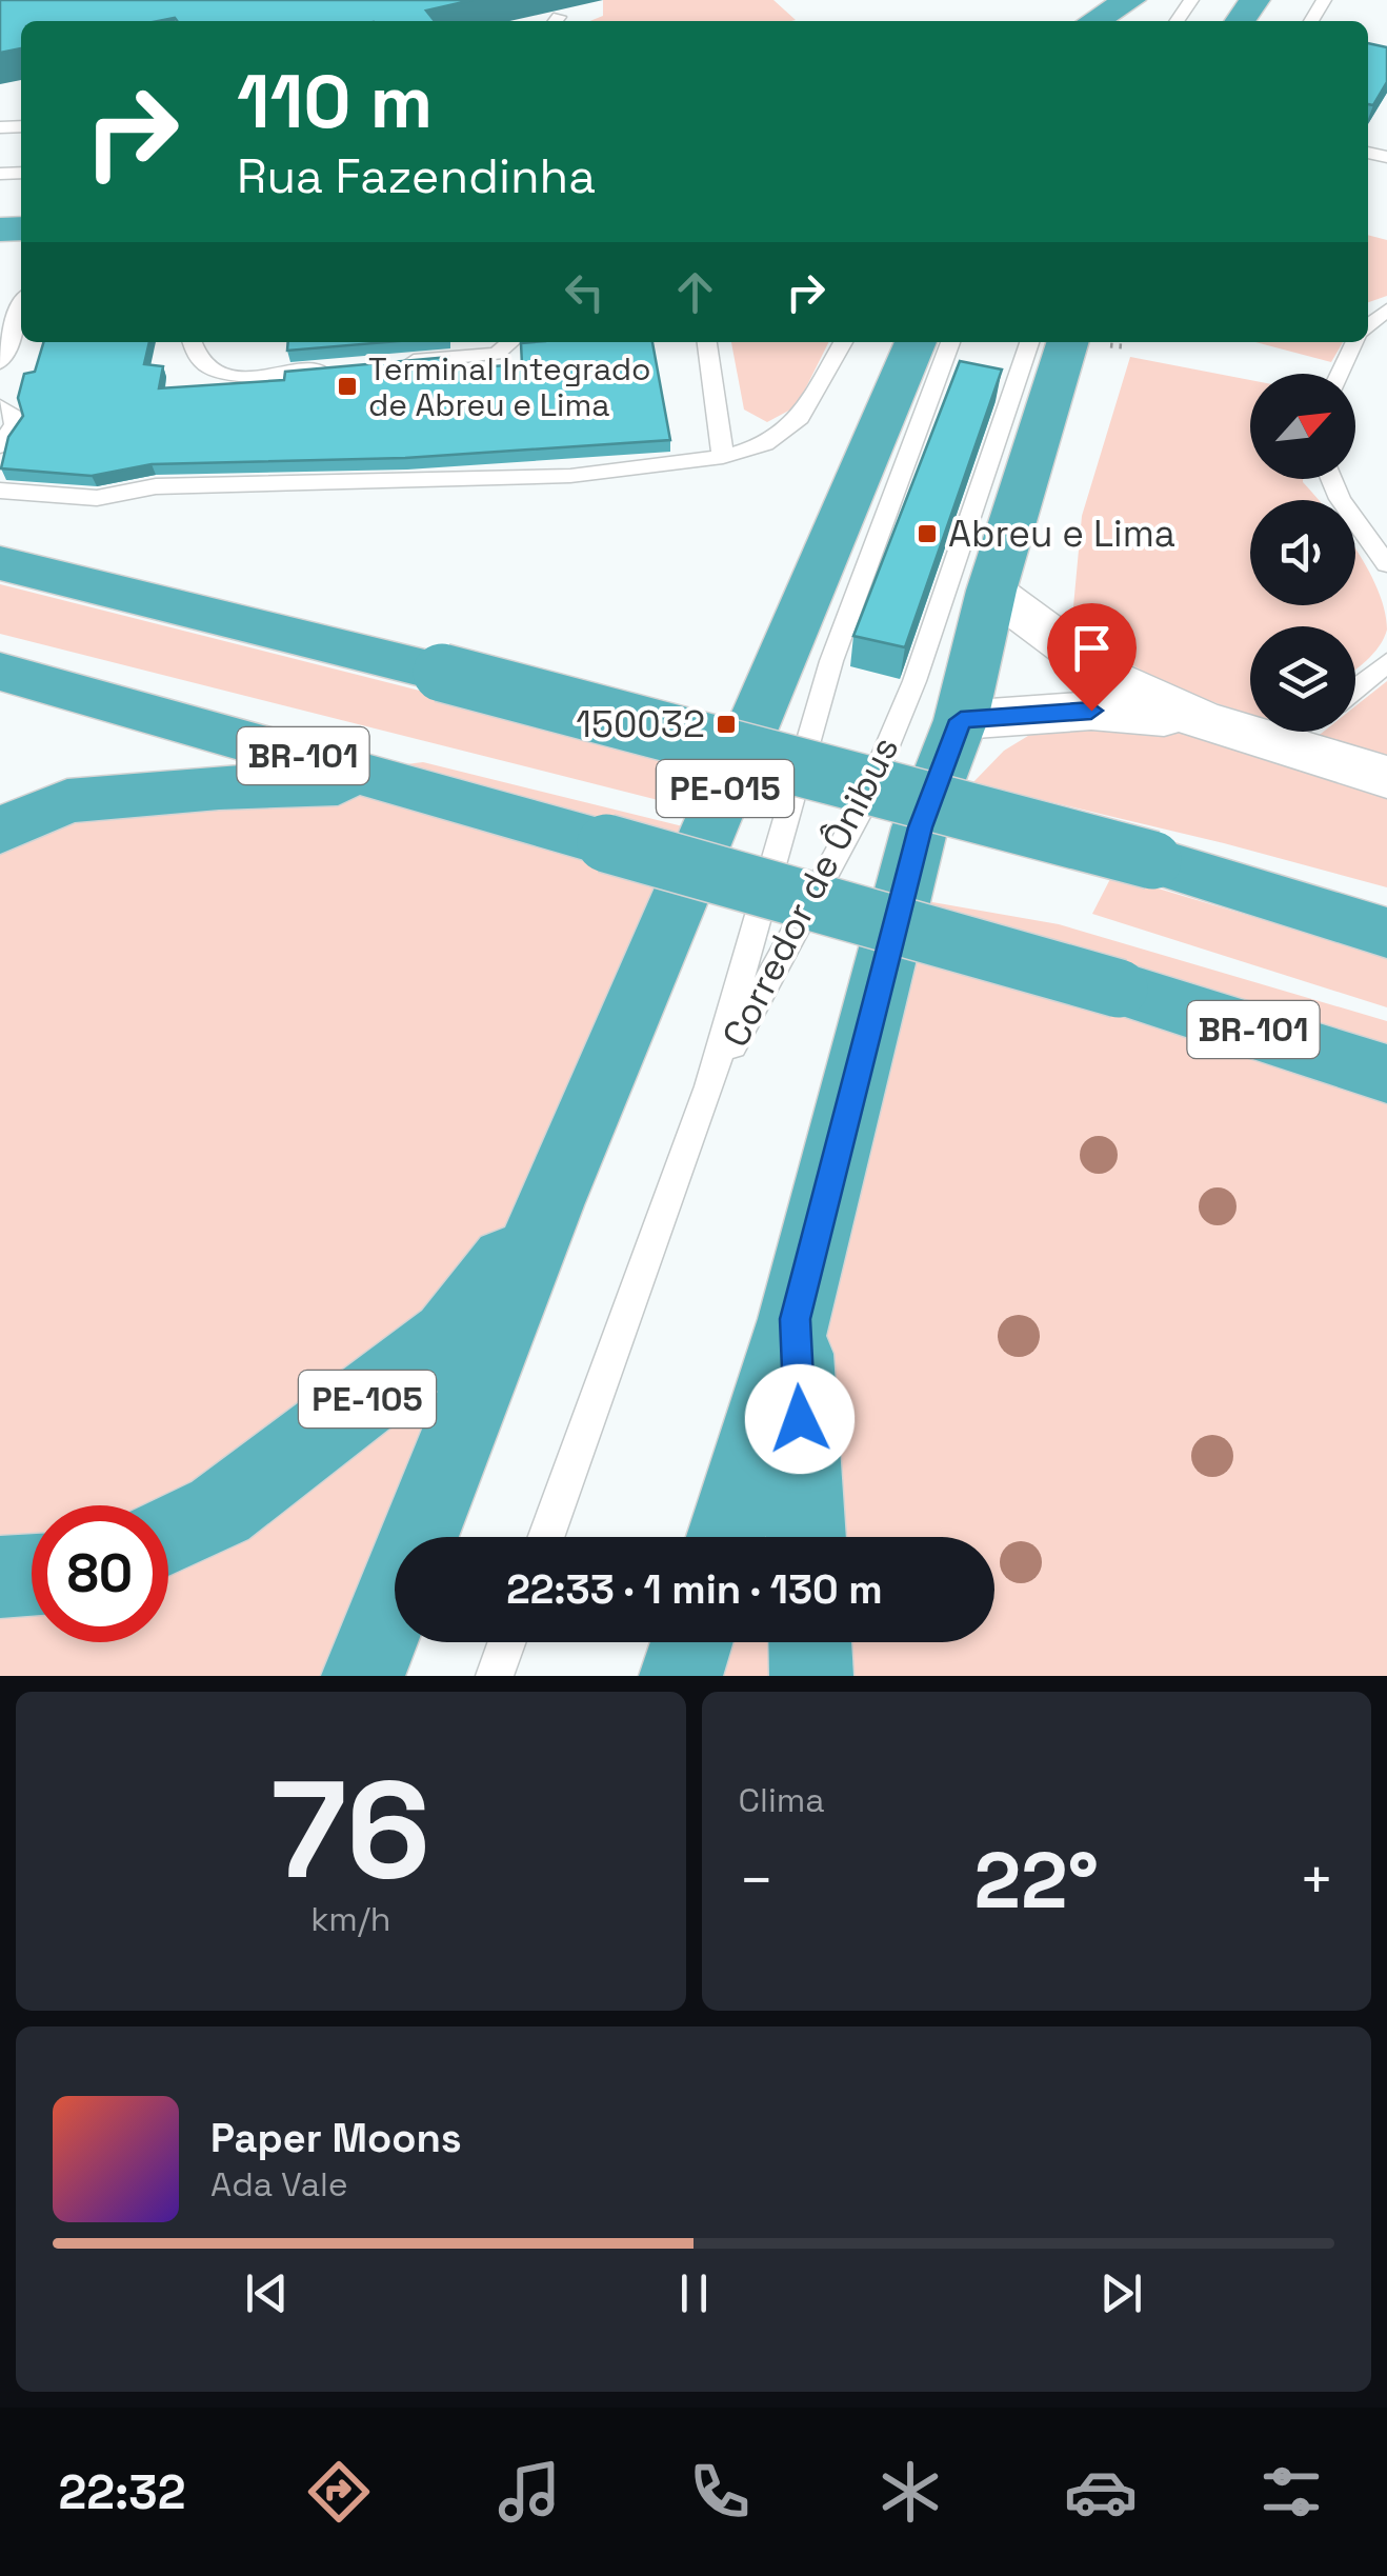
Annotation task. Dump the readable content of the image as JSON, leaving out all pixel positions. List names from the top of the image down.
{
  "streets": {
    "highway": ["BR-101", "PE-015", "PE-105"],
    "lane": ["Corredor de Ônibus"]
  },
  "crossings": [
    ["PE-015", "PE-105"]
  ],
  "places": {
    "transit": ["Terminal Integrado de Abreu e Lima", "Abreu e Lima", "150032"]
  },
  "north": "top right",
  "page": {
    "turn": ["110 m", "Rua Fazendinha"],
    "limit": "80",
    "trip": "22:33 · 1 min · 130 m",
    "tile": [
      ["76", "km/h"],
      "Clima"
    ],
    "heat": ["−", "22°", "+"],
    "song": ["Paper Moons", "Ada Vale"],
    "tabs": "22:32"
  }
}
